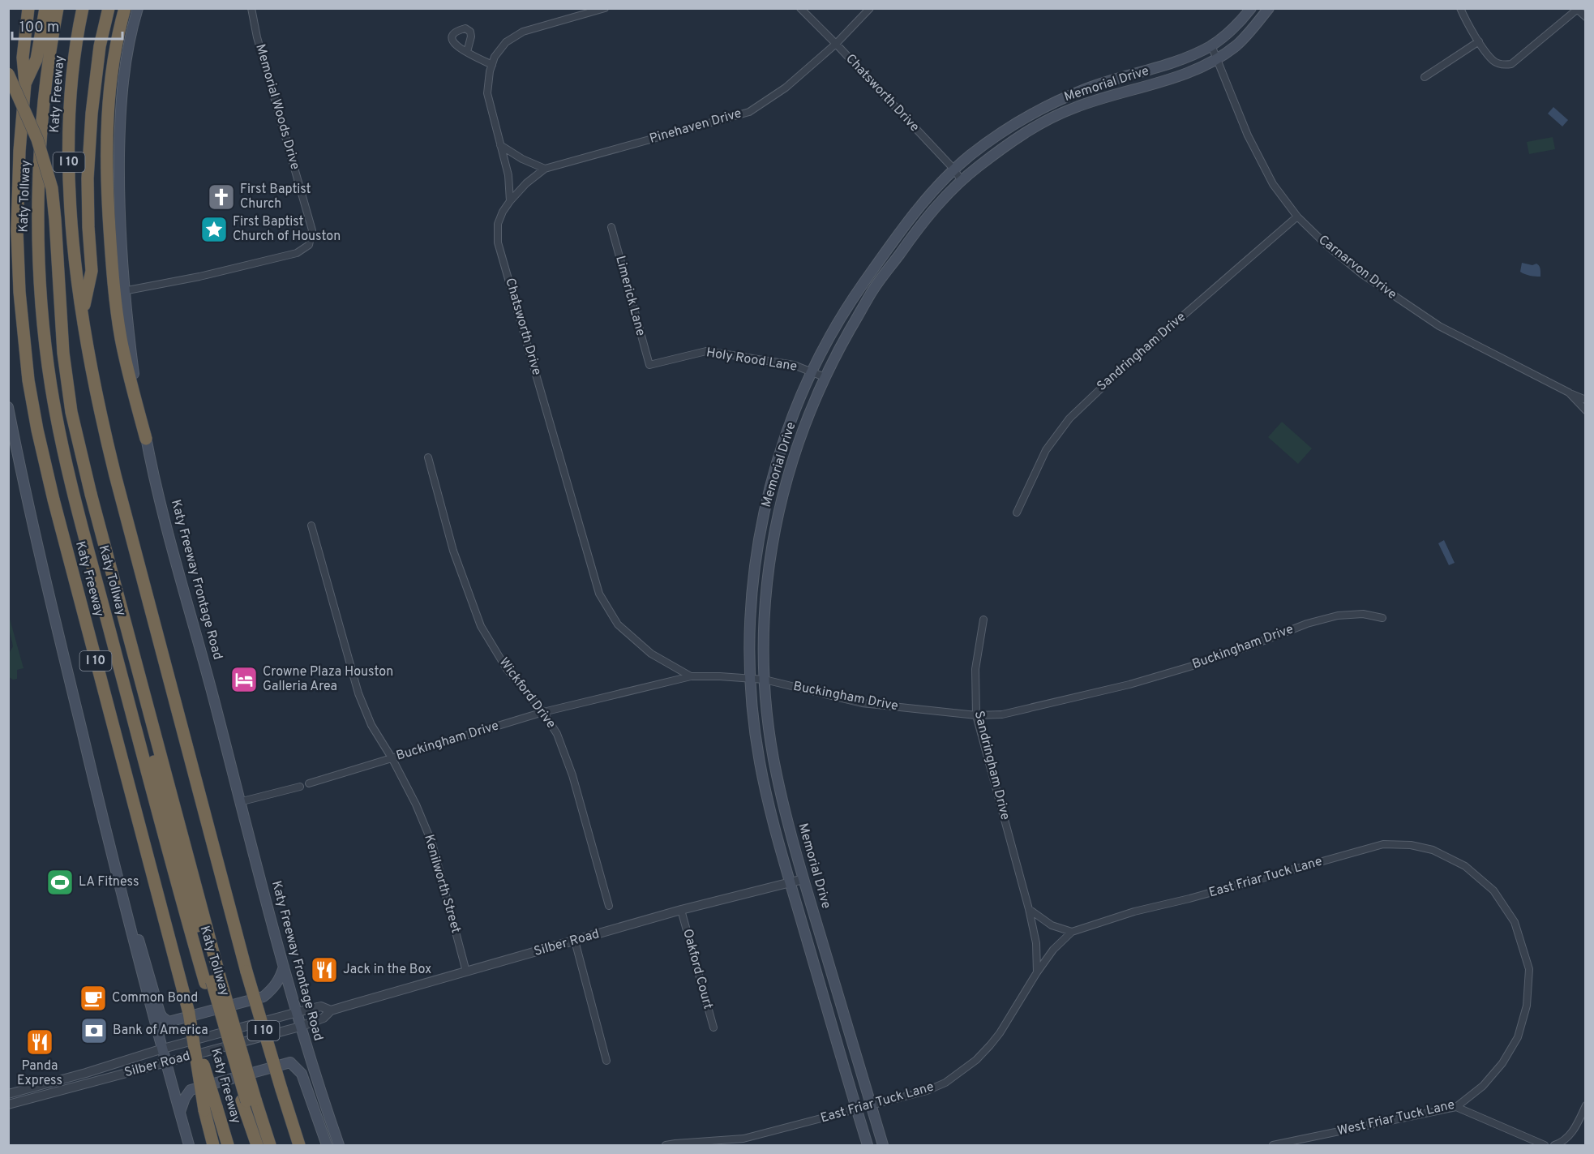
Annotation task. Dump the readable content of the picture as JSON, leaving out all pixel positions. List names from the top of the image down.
{
  "streets": {
    "highway": ["Katy Freeway", "I 10", "Katy Tollway"],
    "main road": ["Memorial Drive", "Katy Freeway Frontage Road"],
    "street": [
      "Chatsworth Drive",
      "Memorial Woods Drive",
      "Pinehaven Drive",
      "Carnarvon Drive",
      "Limerick Lane",
      "Sandringham Drive",
      "Holy Rood Lane",
      "Buckingham Drive",
      "Wickford Drive",
      "East Friar Tuck Lane",
      "Kenilworth Street",
      "Silber Road",
      "Oakford Court",
      "West Friar Tuck Lane"
    ]
  },
  "crossings": [
    ["Memorial Drive", "Chatsworth Drive"],
    ["Memorial Drive", "Carnarvon Drive"],
    ["Memorial Drive", "Holy Rood Lane"],
    ["Memorial Drive", "Buckingham Drive"],
    ["Memorial Drive", "East Friar Tuck Lane"],
    ["Memorial Drive", "Silber Road"],
    ["Chatsworth Drive", "Pinehaven Drive"],
    ["Chatsworth Drive", "Buckingham Drive"],
    ["Memorial Woods Drive", "Katy Freeway Frontage Road"],
    ["Carnarvon Drive", "Sandringham Drive"],
    ["Limerick Lane", "Holy Rood Lane"],
    ["Sandringham Drive", "Buckingham Drive"],
    ["Sandringham Drive", "East Friar Tuck Lane"],
    ["Katy Freeway Frontage Road", "Silber Road"],
    ["Buckingham Drive", "Wickford Drive"],
    ["Buckingham Drive", "Kenilworth Street"],
    ["East Friar Tuck Lane", "West Friar Tuck Lane"],
    ["Kenilworth Street", "Silber Road"],
    ["Silber Road", "Oakford Court"]
  ],
  "places": {
    "church": ["First Baptist Church"],
    "place": ["First Baptist Church of Houston"],
    "hotel": ["Crowne Plaza Houston Galleria Area"],
    "sports": ["LA Fitness"],
    "restaurant": ["Jack in the Box", "Panda Express"],
    "cafe": ["Common Bond"],
    "bank": ["Bank of America"]
  },
  "scale_bar": "100 m"
}
